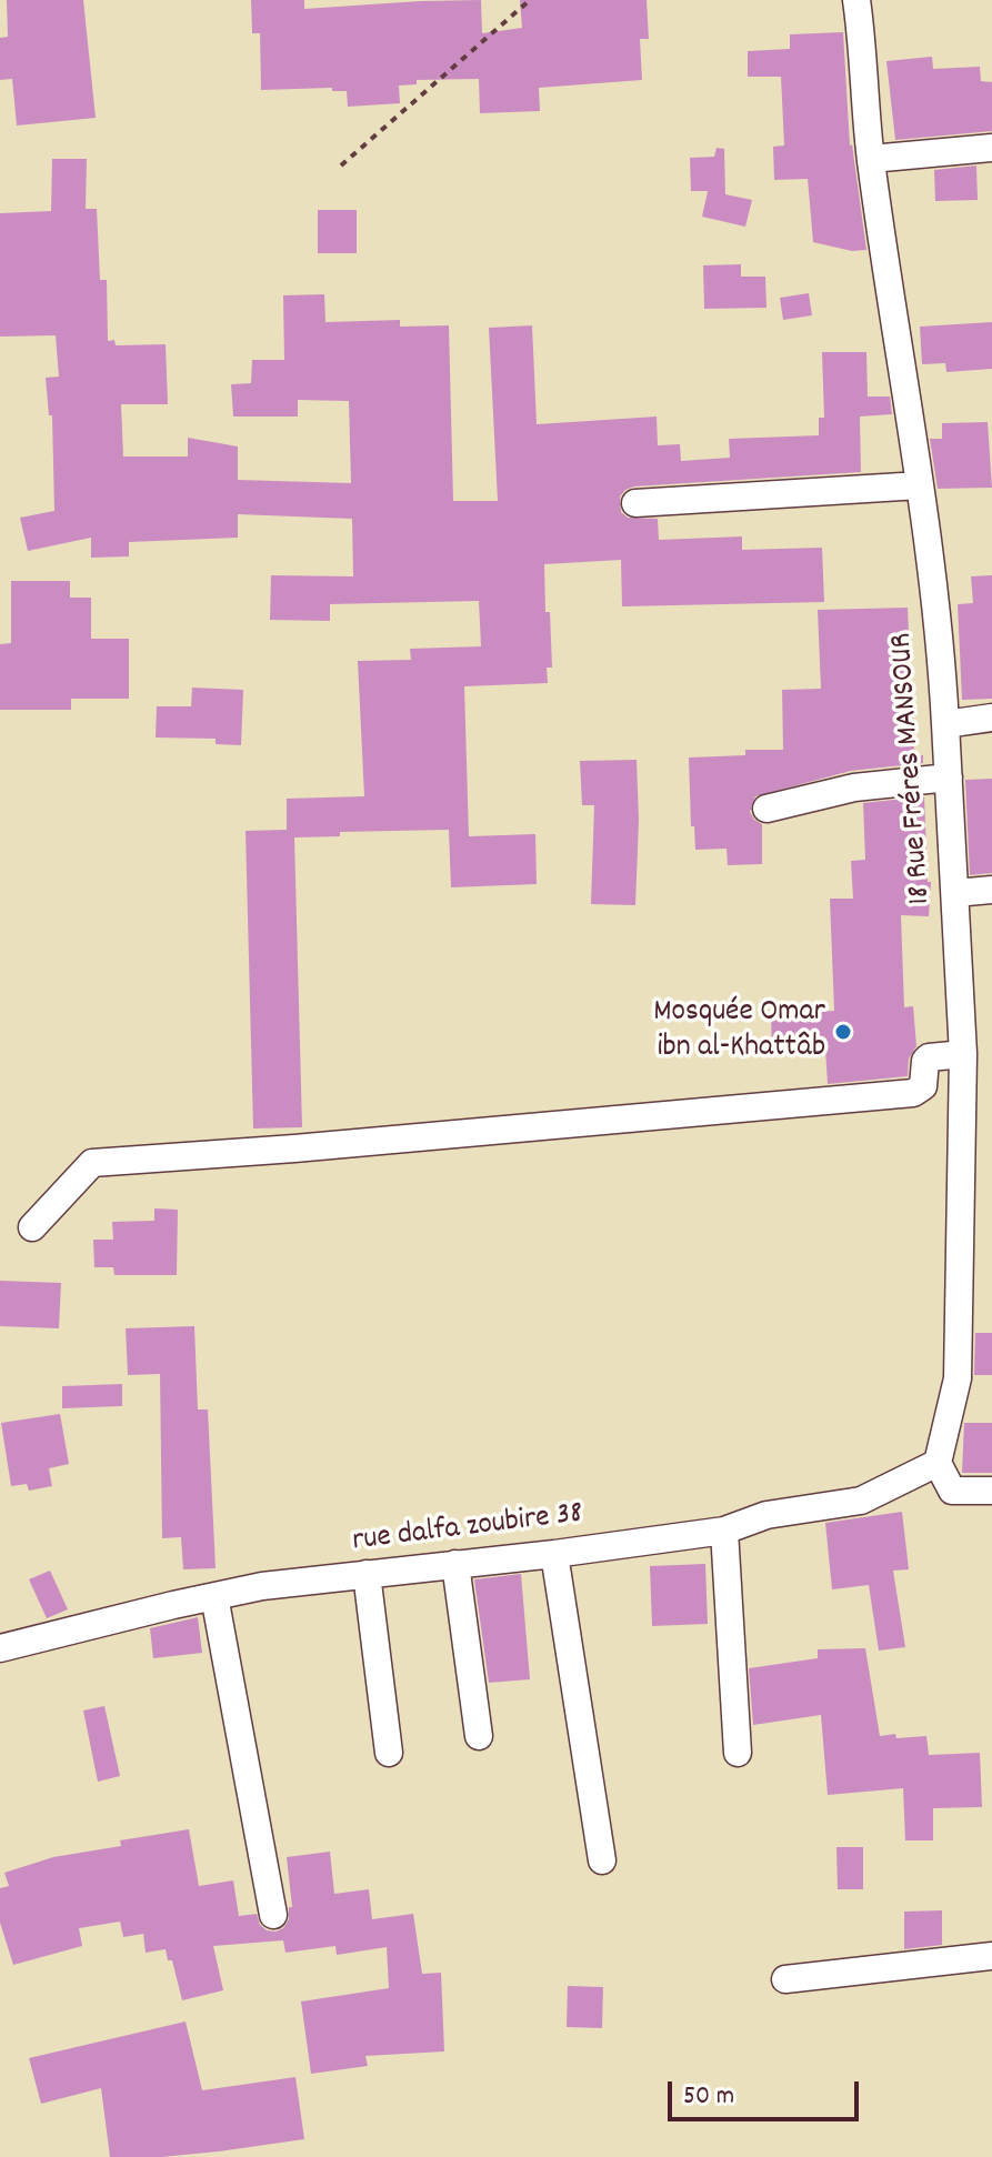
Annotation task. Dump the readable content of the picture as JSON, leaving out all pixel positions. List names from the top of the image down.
{
  "streets": {
    "street": ["18 Rue Fréres MANSOUR", "rue dalfa zoubire 38"]
  },
  "crossings": [
    ["18 Rue Fréres MANSOUR", "rue dalfa zoubire 38"]
  ],
  "places": ["Mosquée Omar ibn al-Khattâb"],
  "scale_bar": "50 m"
}
